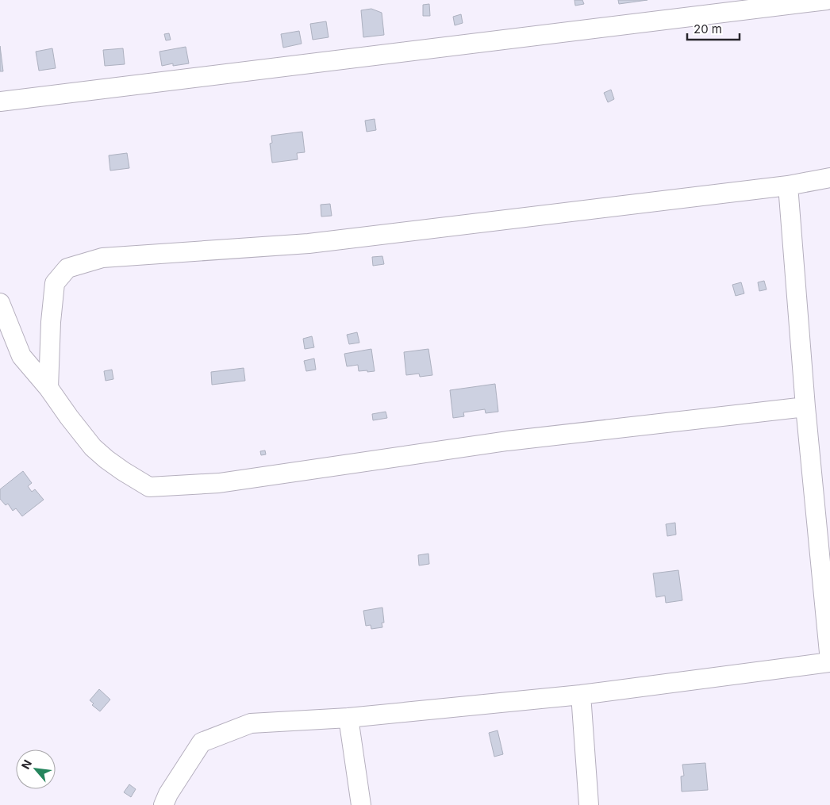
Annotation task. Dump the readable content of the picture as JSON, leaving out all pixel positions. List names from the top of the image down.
{
  "scale_bar": "20 m",
  "north": "top left"
}
